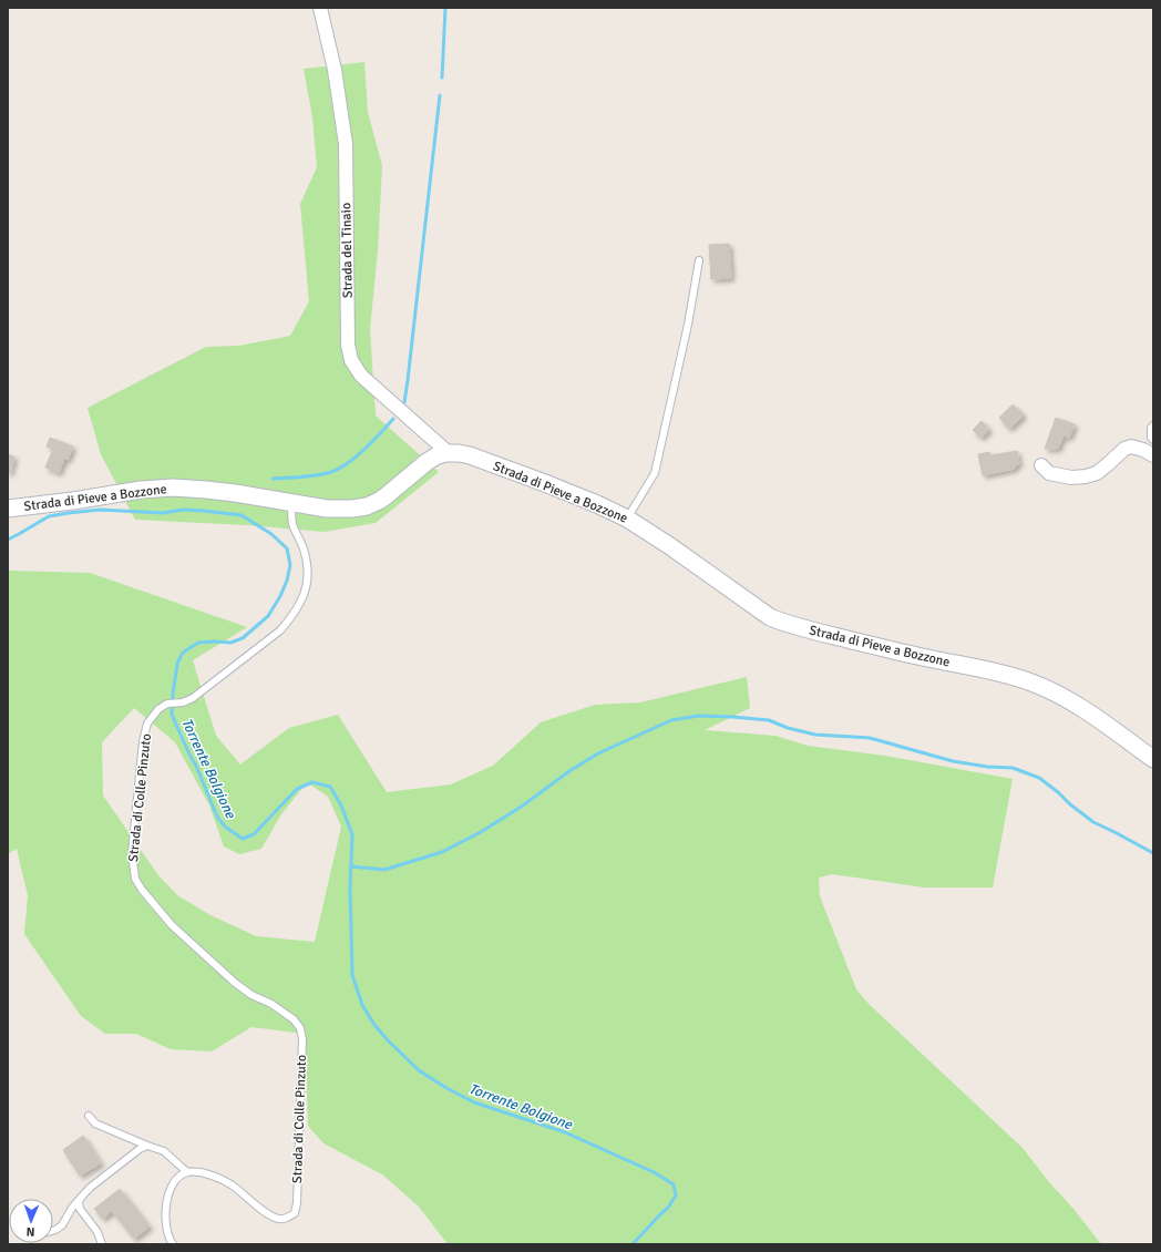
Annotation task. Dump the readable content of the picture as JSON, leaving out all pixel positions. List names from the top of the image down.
{
  "streets": {
    "street": ["Strada del Tinaio", "Strada di Pieve a Bozzone"],
    "lane": ["Strada di Colle Pinzuto"]
  },
  "crossings": [
    ["Strada del Tinaio", "Strada di Pieve a Bozzone"],
    ["Strada di Pieve a Bozzone", "Strada di Colle Pinzuto"]
  ],
  "water": ["Torrente Bolgione"],
  "north": "bottom"
}
